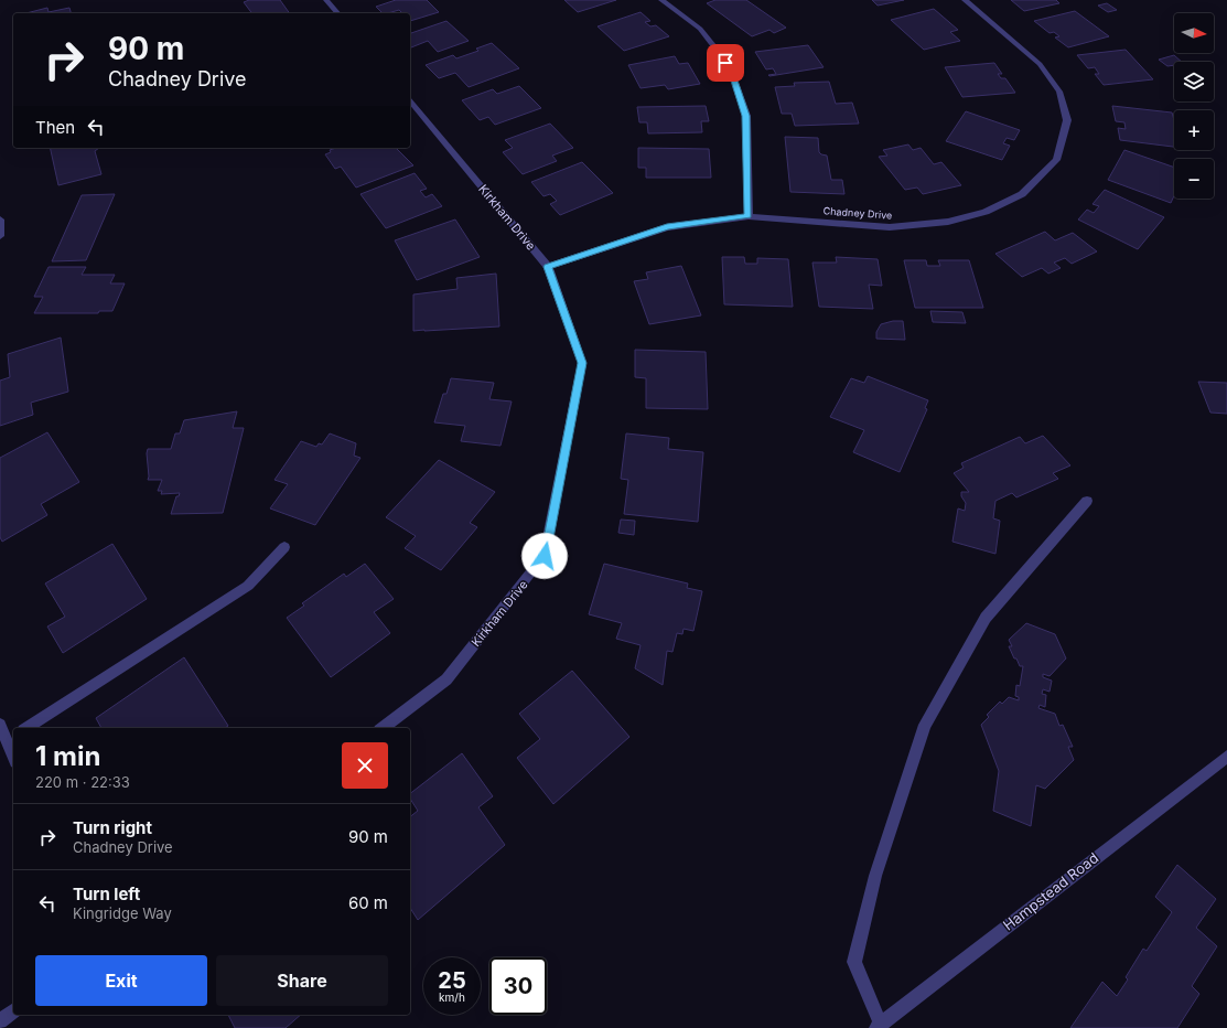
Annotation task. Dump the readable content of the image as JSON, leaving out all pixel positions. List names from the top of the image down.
{
  "streets": {
    "street": ["Chadney Drive", "Kirkham Drive", "Hampstead Road"]
  },
  "crossings": [
    ["Chadney Drive", "Kirkham Drive"]
  ],
  "north": "right",
  "page": {
    "map_buttons": ["+", "−"],
    "turn": ["90 m", "Chadney Drive"],
    "then": "Then",
    "heading": ["1 min", "220 m · 22:33"],
    "list": [
      {
        "name": "Turn right",
        "note": "Chadney Drive",
        "value": "90 m"
      },
      {
        "name": "Turn left",
        "note": "Kingridge Way",
        "value": "60 m"
      }
    ],
    "buttons": ["Exit", "Share"],
    "speed": "25 km/h",
    "limit": "30"
  }
}
